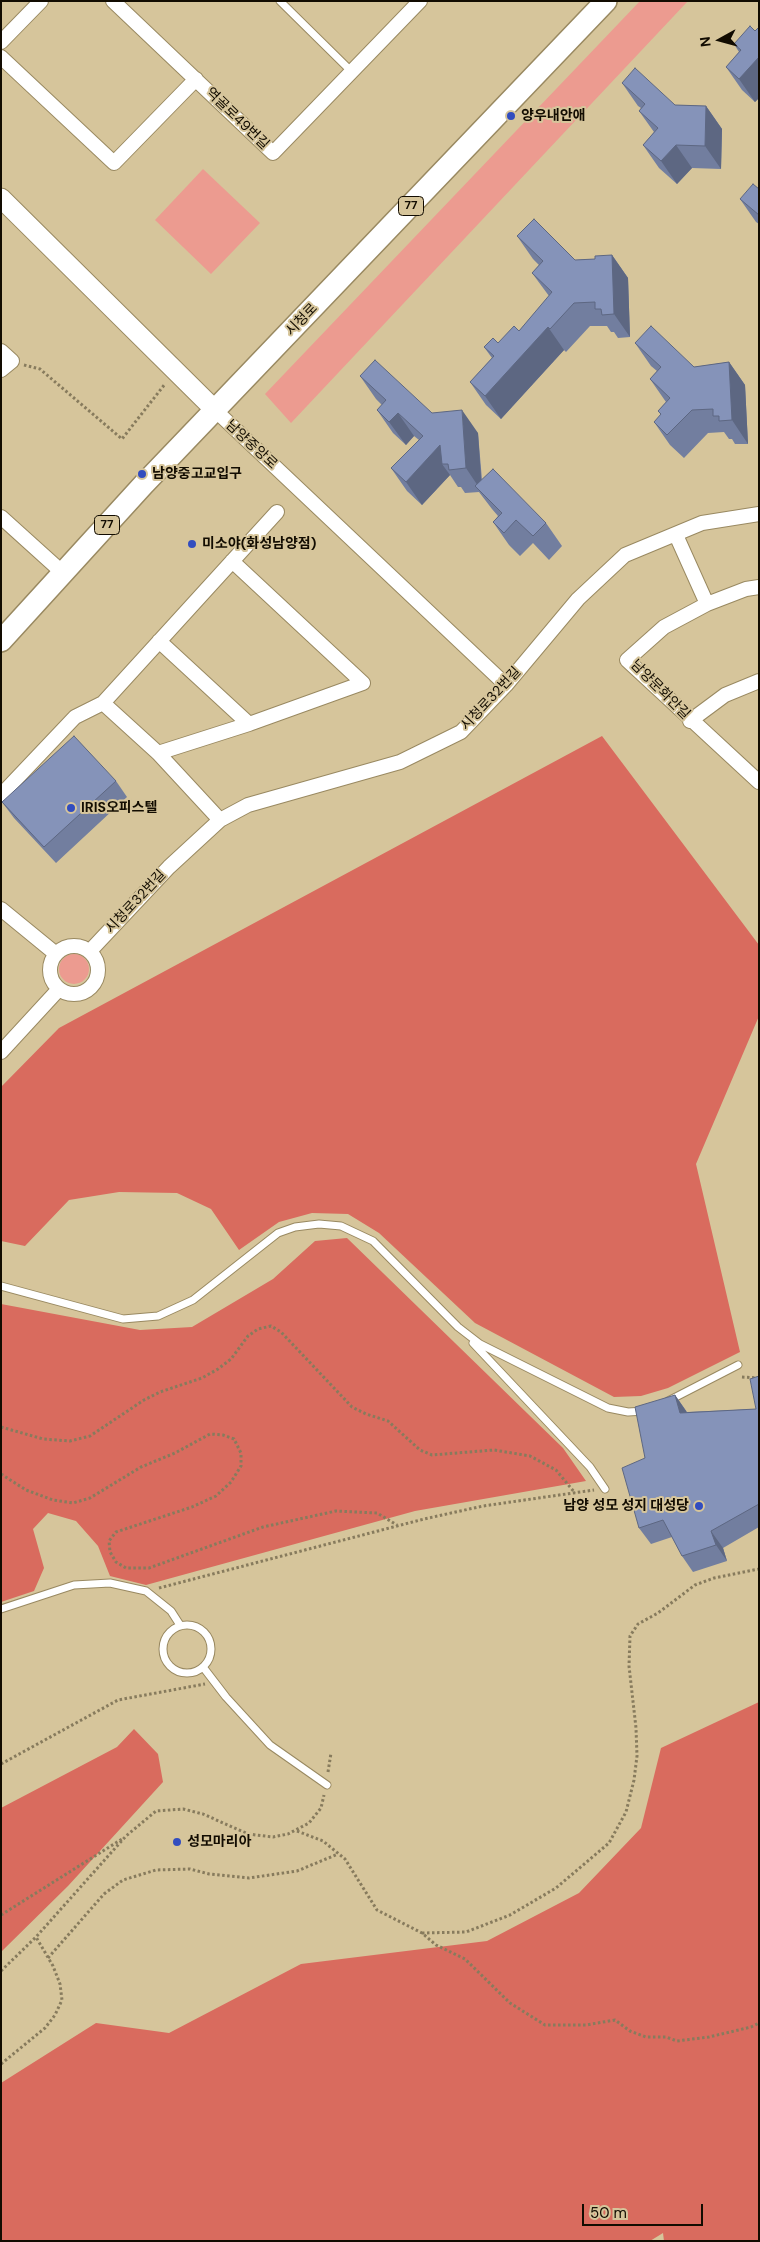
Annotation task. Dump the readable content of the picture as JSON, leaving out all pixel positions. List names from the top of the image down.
{
  "streets": {
    "main road": ["77", "시청로"],
    "street": [
      "역골로49번길",
      "남양중앙로",
      "남양문화안길",
      "시청로32번길"
    ]
  },
  "crossings": [
    ["시청로", "남양중앙로"],
    ["남양중앙로", "시청로32번길"]
  ],
  "places": [
    "양우내안애",
    "남양중고교입구",
    "미소야(화성남양점)",
    "IRIS오피스텔",
    "남양 성모 성지 대성당",
    "성모마리아"
  ],
  "scale_bar": "50 m",
  "north": "left"
}
